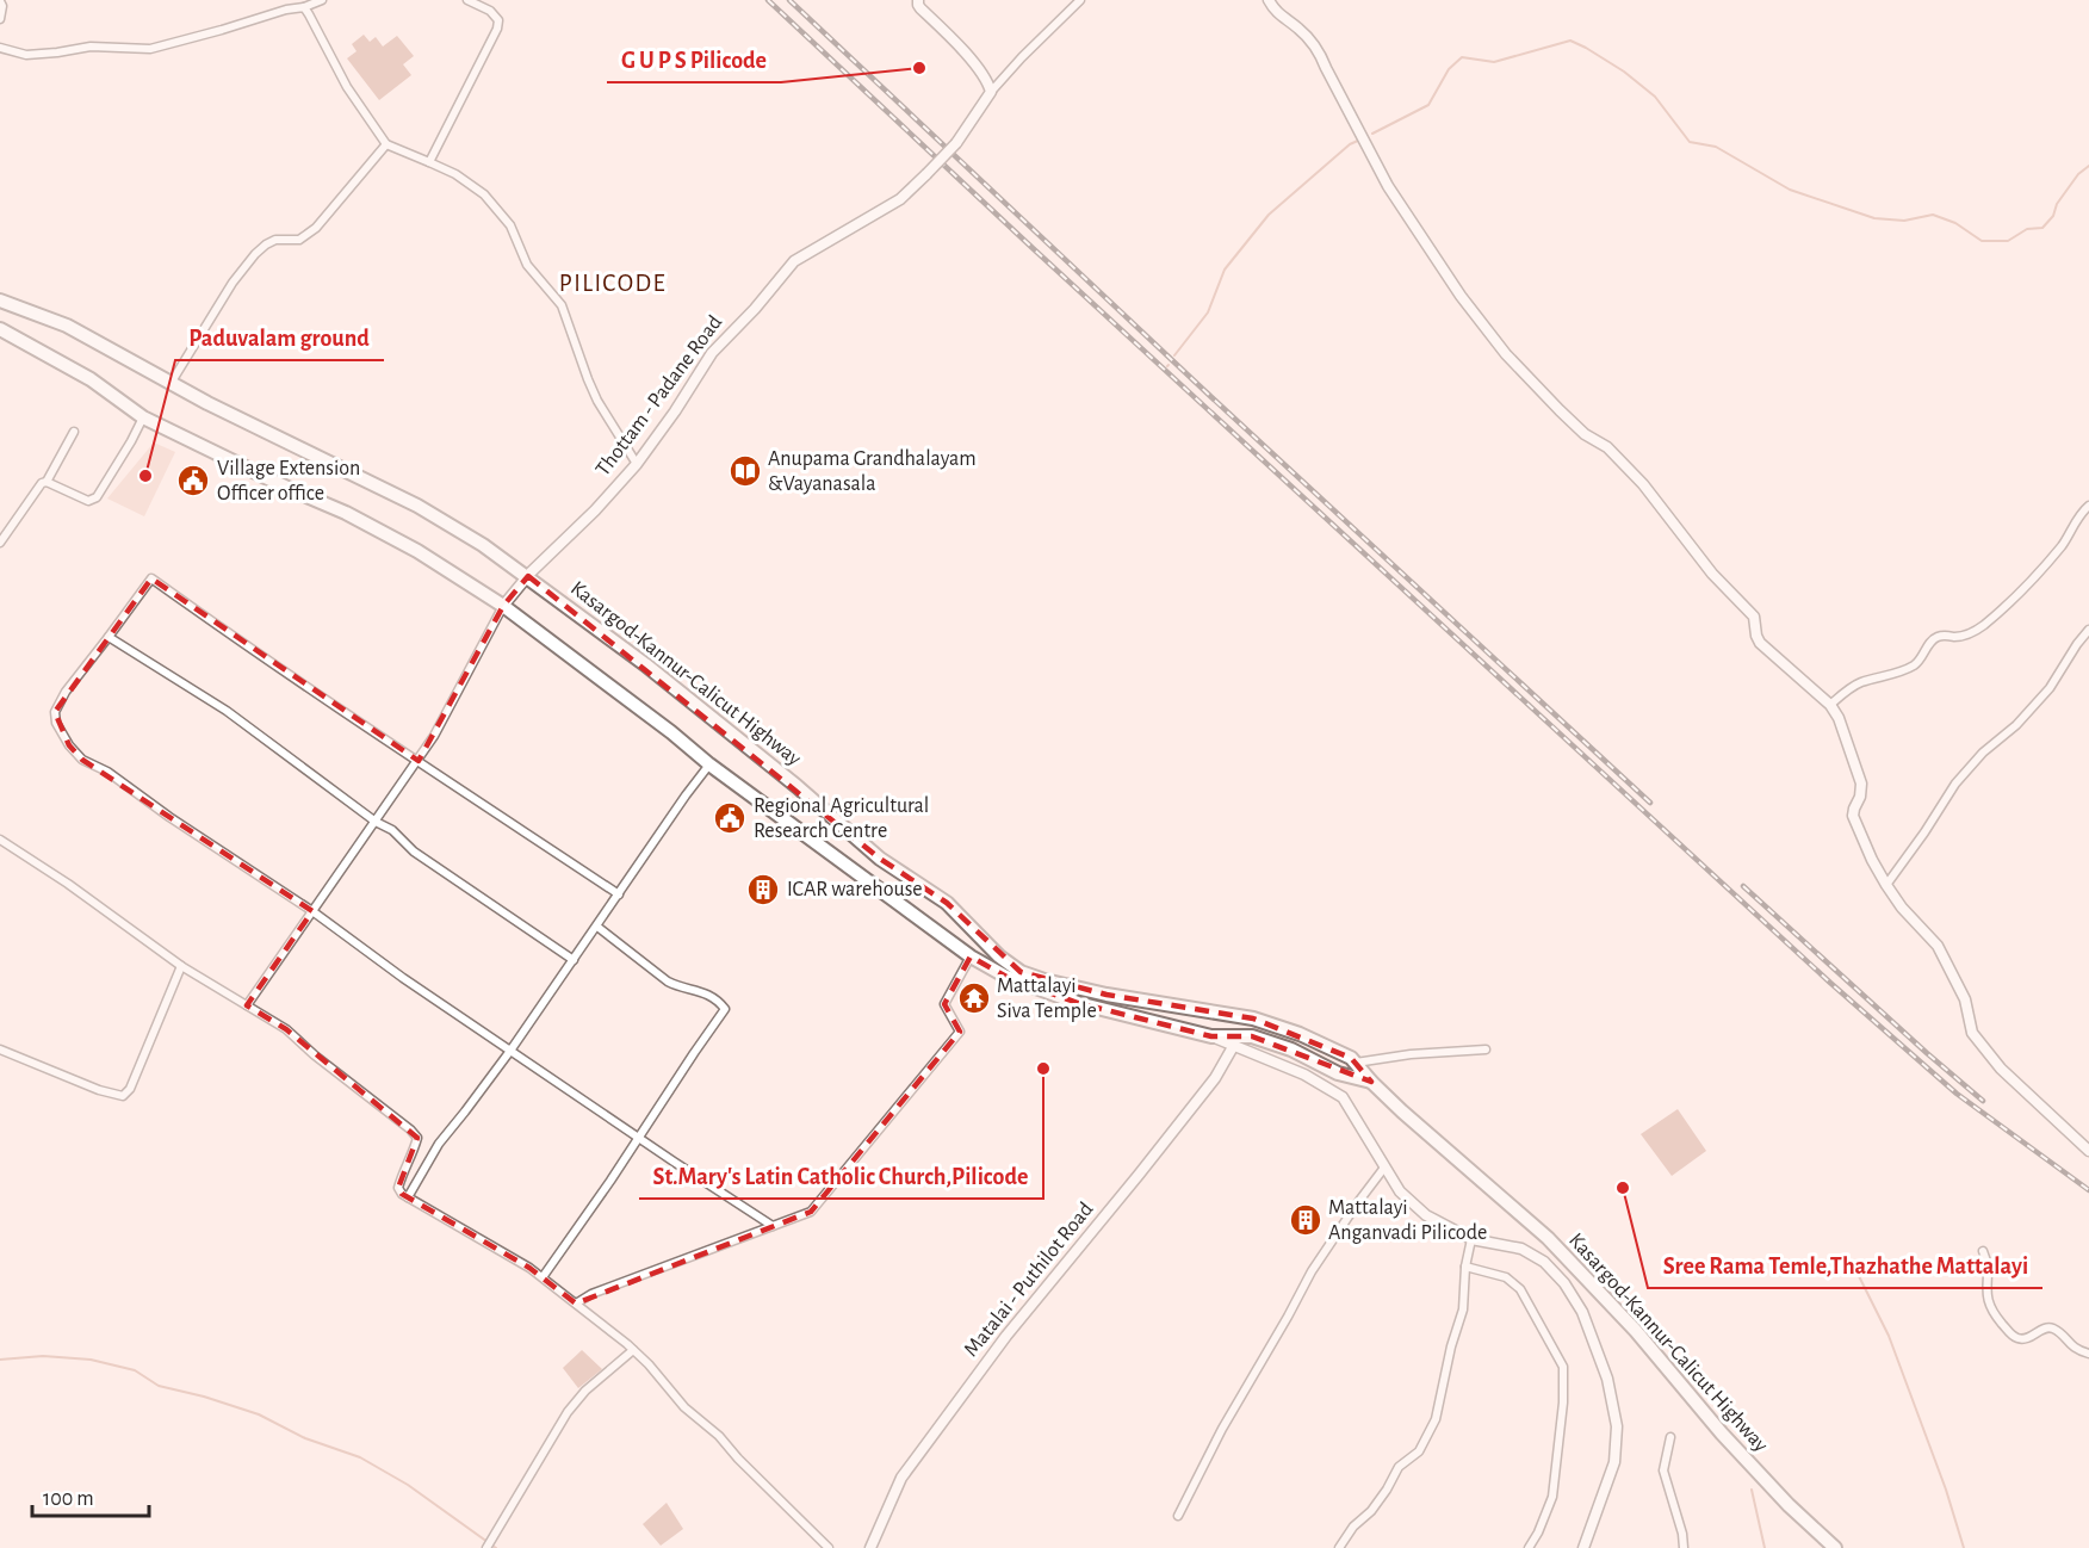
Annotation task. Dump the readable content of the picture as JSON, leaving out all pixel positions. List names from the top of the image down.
{
  "streets": {
    "highway": ["Kasargod-Kannur-Calicut Highway"],
    "street": ["Thottam - Padane Road", "Matalai - Puthilot Road"]
  },
  "crossings": [
    ["Thottam - Padane Road", "Kasargod-Kannur-Calicut Highway"],
    ["Kasargod-Kannur-Calicut Highway", "Matalai - Puthilot Road"]
  ],
  "districts": ["PILICODE"],
  "places": {
    "other": [
      "G U P S Pilicode",
      "Paduvalam ground",
      "St.Mary's Latin Catholic Church,Pilicode",
      "Sree Rama Temle,Thazhathe Mattalayi"
    ],
    "library": ["Anupama Grandhalayam &Vayanasala"],
    "public building": ["Village Extension Officer office", "Regional Agricultural Research Centre"],
    "building": ["ICAR warehouse", "Mattalayi Anganvadi Pilicode"],
    "temple": ["Mattalayi Siva Temple"]
  },
  "scale_bar": "100 m"
}
